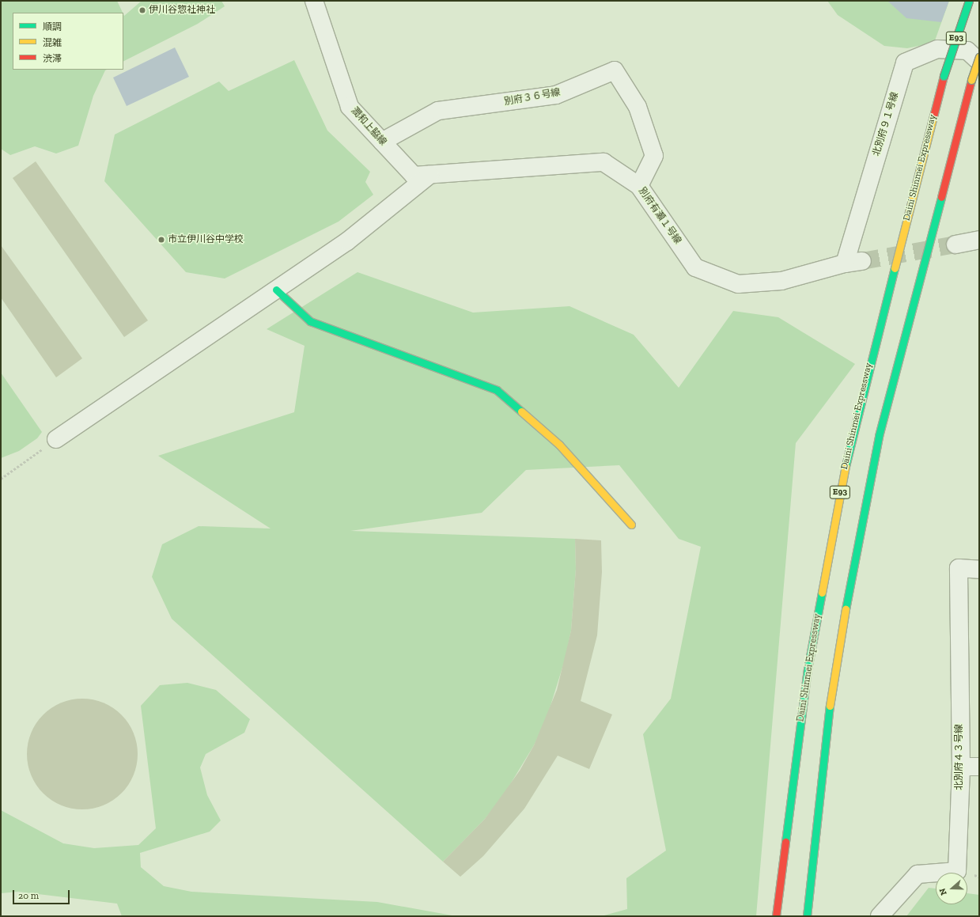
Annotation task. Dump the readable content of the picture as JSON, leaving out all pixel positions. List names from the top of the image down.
{
  "streets": {
    "main road": ["E93", "Daini Shinmei Expressway"],
    "street": [
      "別府３６号線",
      "北別府９１号線",
      "潤和上脇線",
      "別府有瀬１号線",
      "北別府４３号線"
    ]
  },
  "crossings": [
    ["別府３６号線", "潤和上脇線"],
    ["別府３６号線", "別府有瀬１号線"],
    ["北別府９１号線", "別府有瀬１号線"],
    ["潤和上脇線", "別府有瀬１号線"]
  ],
  "places": ["伊川谷惣社神社", "市立伊川谷中学校"],
  "legend": ["順調", "混雑", "渋滞"],
  "scale_bar": "20 m",
  "north": "left"
}
